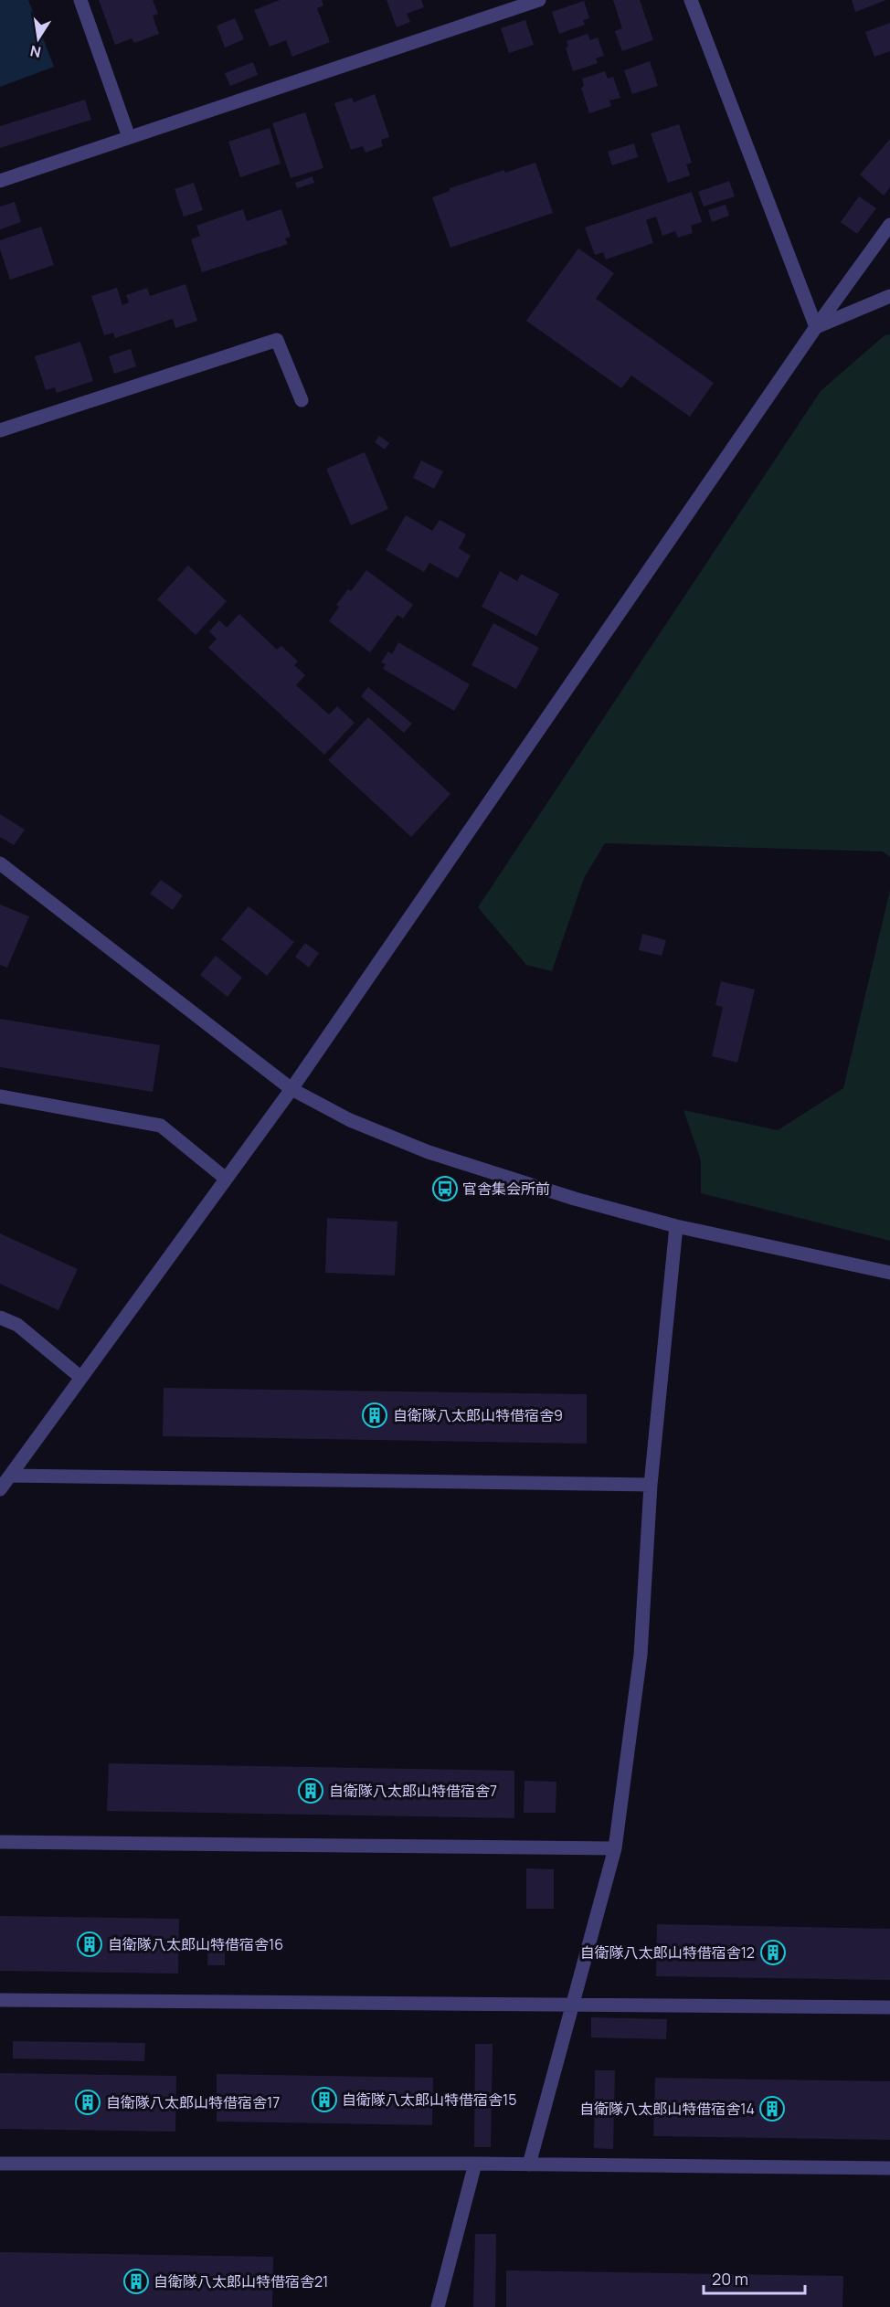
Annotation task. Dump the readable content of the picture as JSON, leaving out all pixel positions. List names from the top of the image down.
{
  "places": {
    "bus stop": ["官舎集会所前"],
    "building": [
      "自衛隊八太郎山特借宿舎9",
      "自衛隊八太郎山特借宿舎7",
      "自衛隊八太郎山特借宿舎16",
      "自衛隊八太郎山特借宿舎12",
      "自衛隊八太郎山特借宿舎15",
      "自衛隊八太郎山特借宿舎17",
      "自衛隊八太郎山特借宿舎14",
      "自衛隊八太郎山特借宿舎21"
    ]
  },
  "scale_bar": "20 m",
  "north": "bottom"
}
